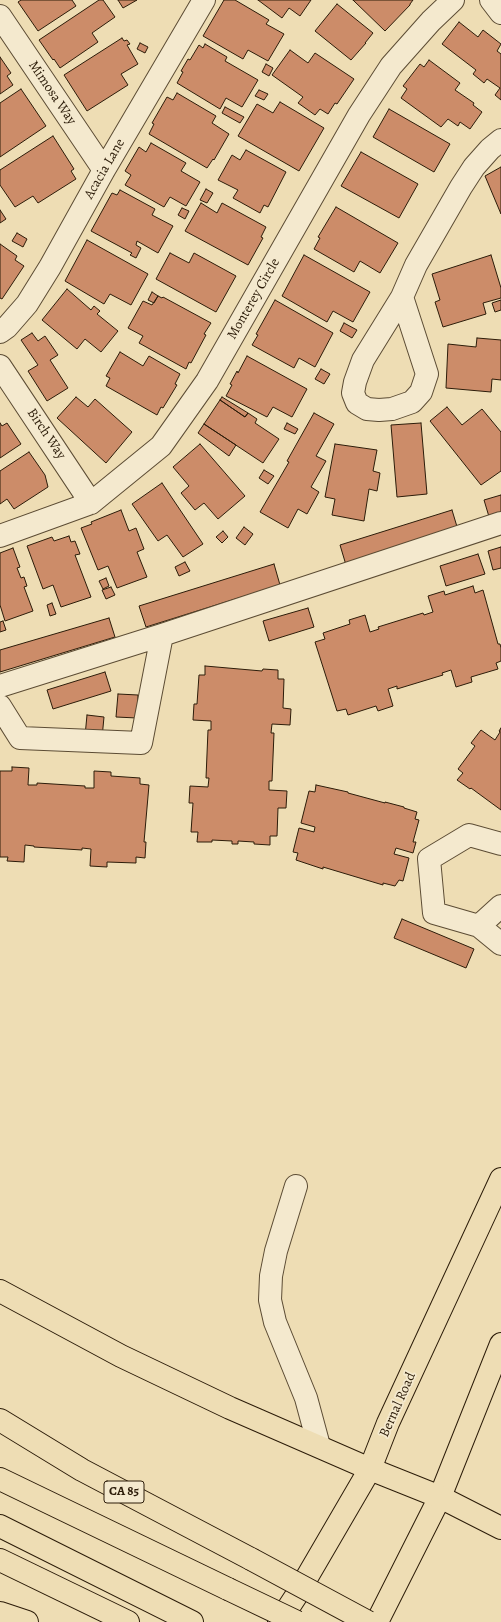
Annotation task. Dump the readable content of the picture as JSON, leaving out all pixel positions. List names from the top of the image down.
{
  "streets": {
    "main road": ["Bernal Road", "CA 85"],
    "street": [
      "Mimosa Way",
      "Acacia Lane",
      "Monterey Circle",
      "Birch Way"
    ]
  },
  "crossings": [
    ["Mimosa Way", "Acacia Lane"],
    ["Monterey Circle", "Birch Way"]
  ]
}
